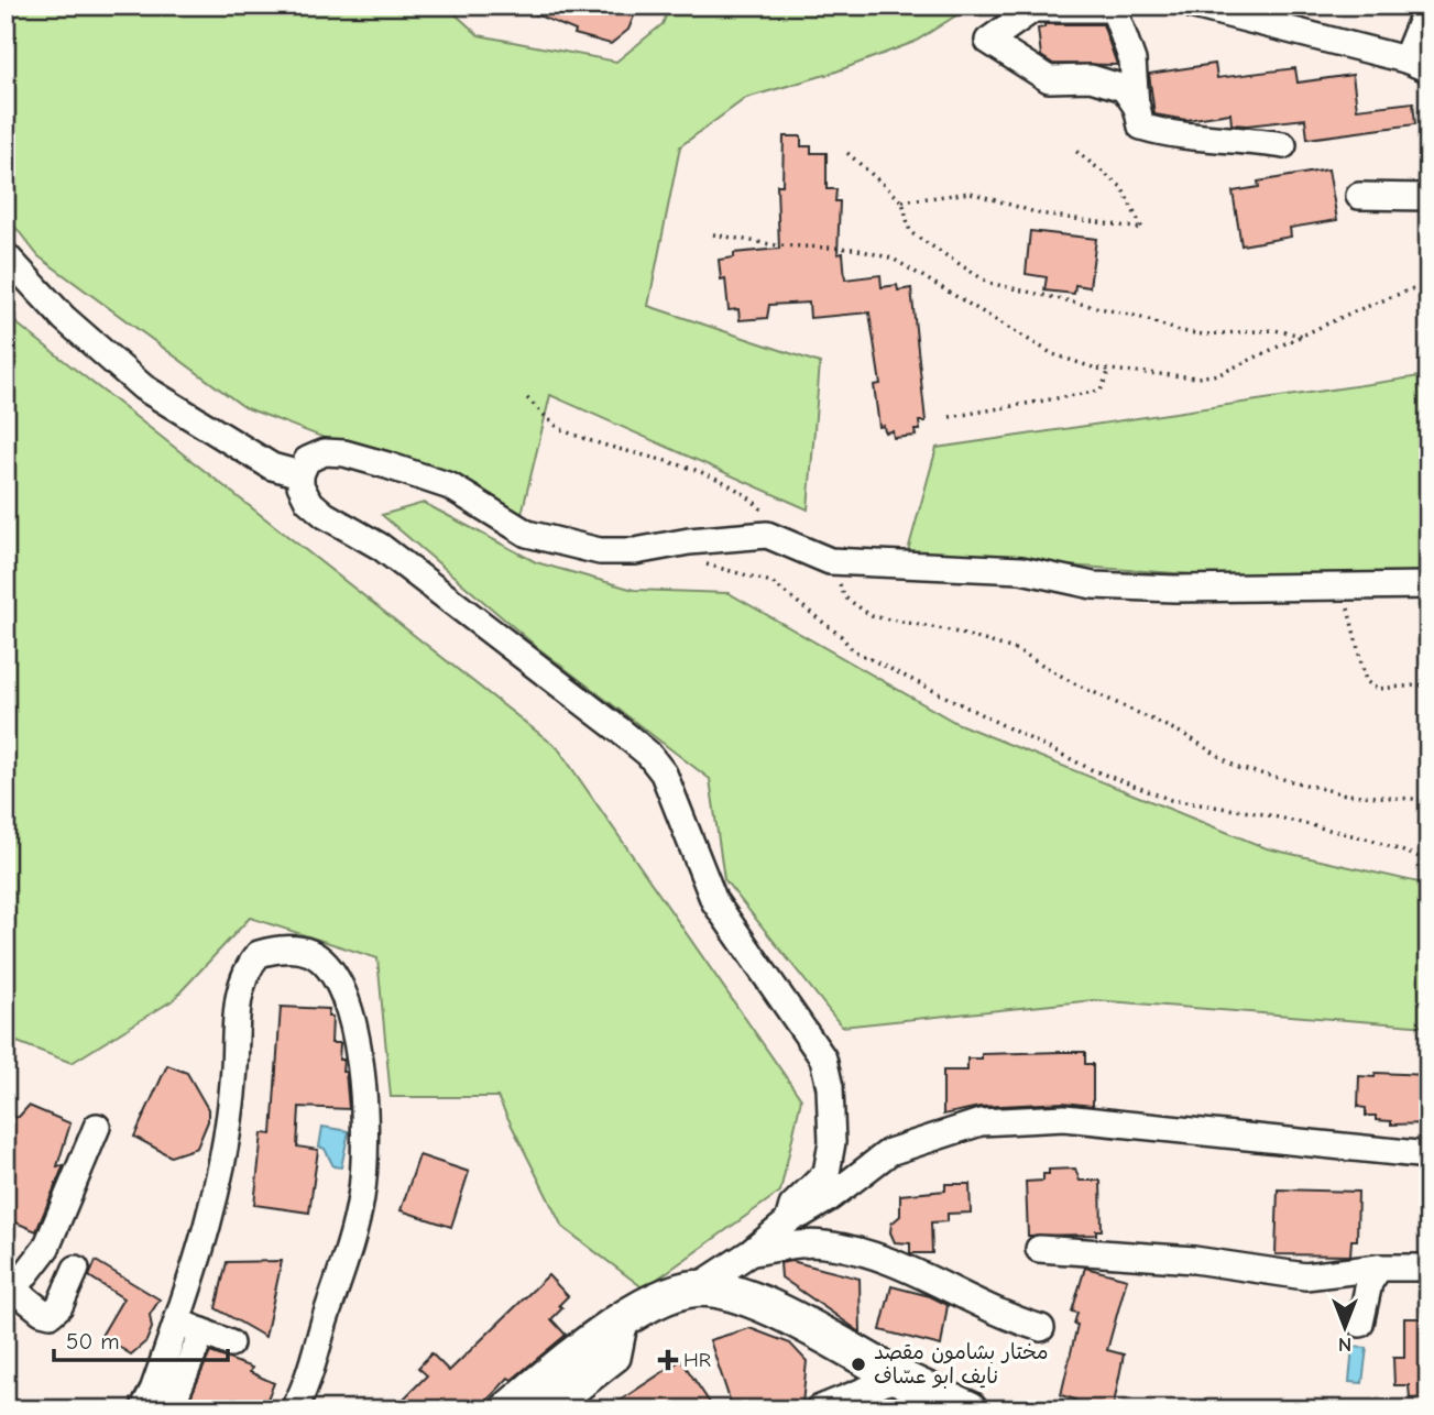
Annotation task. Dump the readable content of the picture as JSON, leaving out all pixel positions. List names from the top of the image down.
{
  "places": {
    "health": ["HR"],
    "other": ["مختار بشامون مقصد نايف ابو عسّاف"]
  },
  "scale_bar": "50 m",
  "north": "bottom"
}
